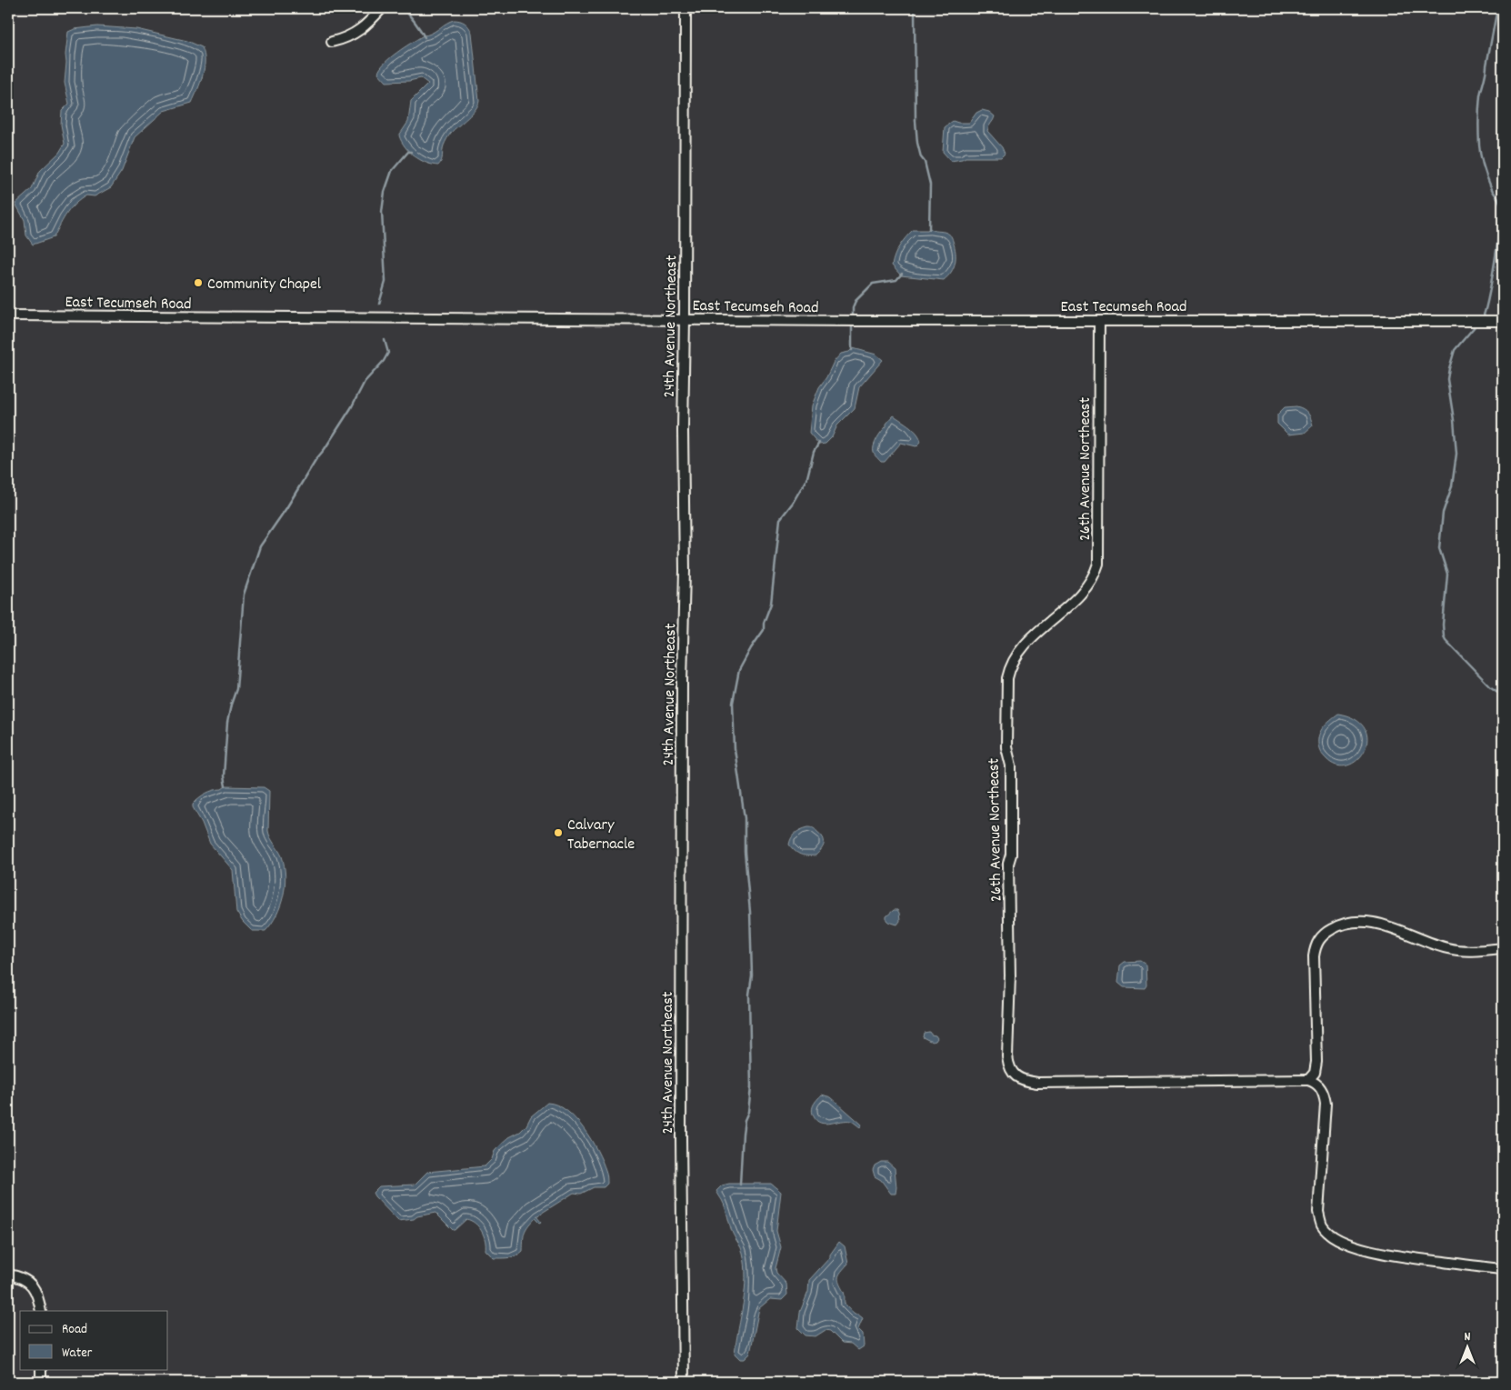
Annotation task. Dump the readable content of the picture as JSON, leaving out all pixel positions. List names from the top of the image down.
{
  "streets": {
    "street": ["East Tecumseh Road", "24th Avenue Northeast", "26th Avenue Northeast"]
  },
  "crossings": [
    ["East Tecumseh Road", "24th Avenue Northeast"],
    ["East Tecumseh Road", "26th Avenue Northeast"]
  ],
  "places": ["Community Chapel", "Calvary Tabernacle"],
  "legend": ["Road", "Water"],
  "north": "top"
}
